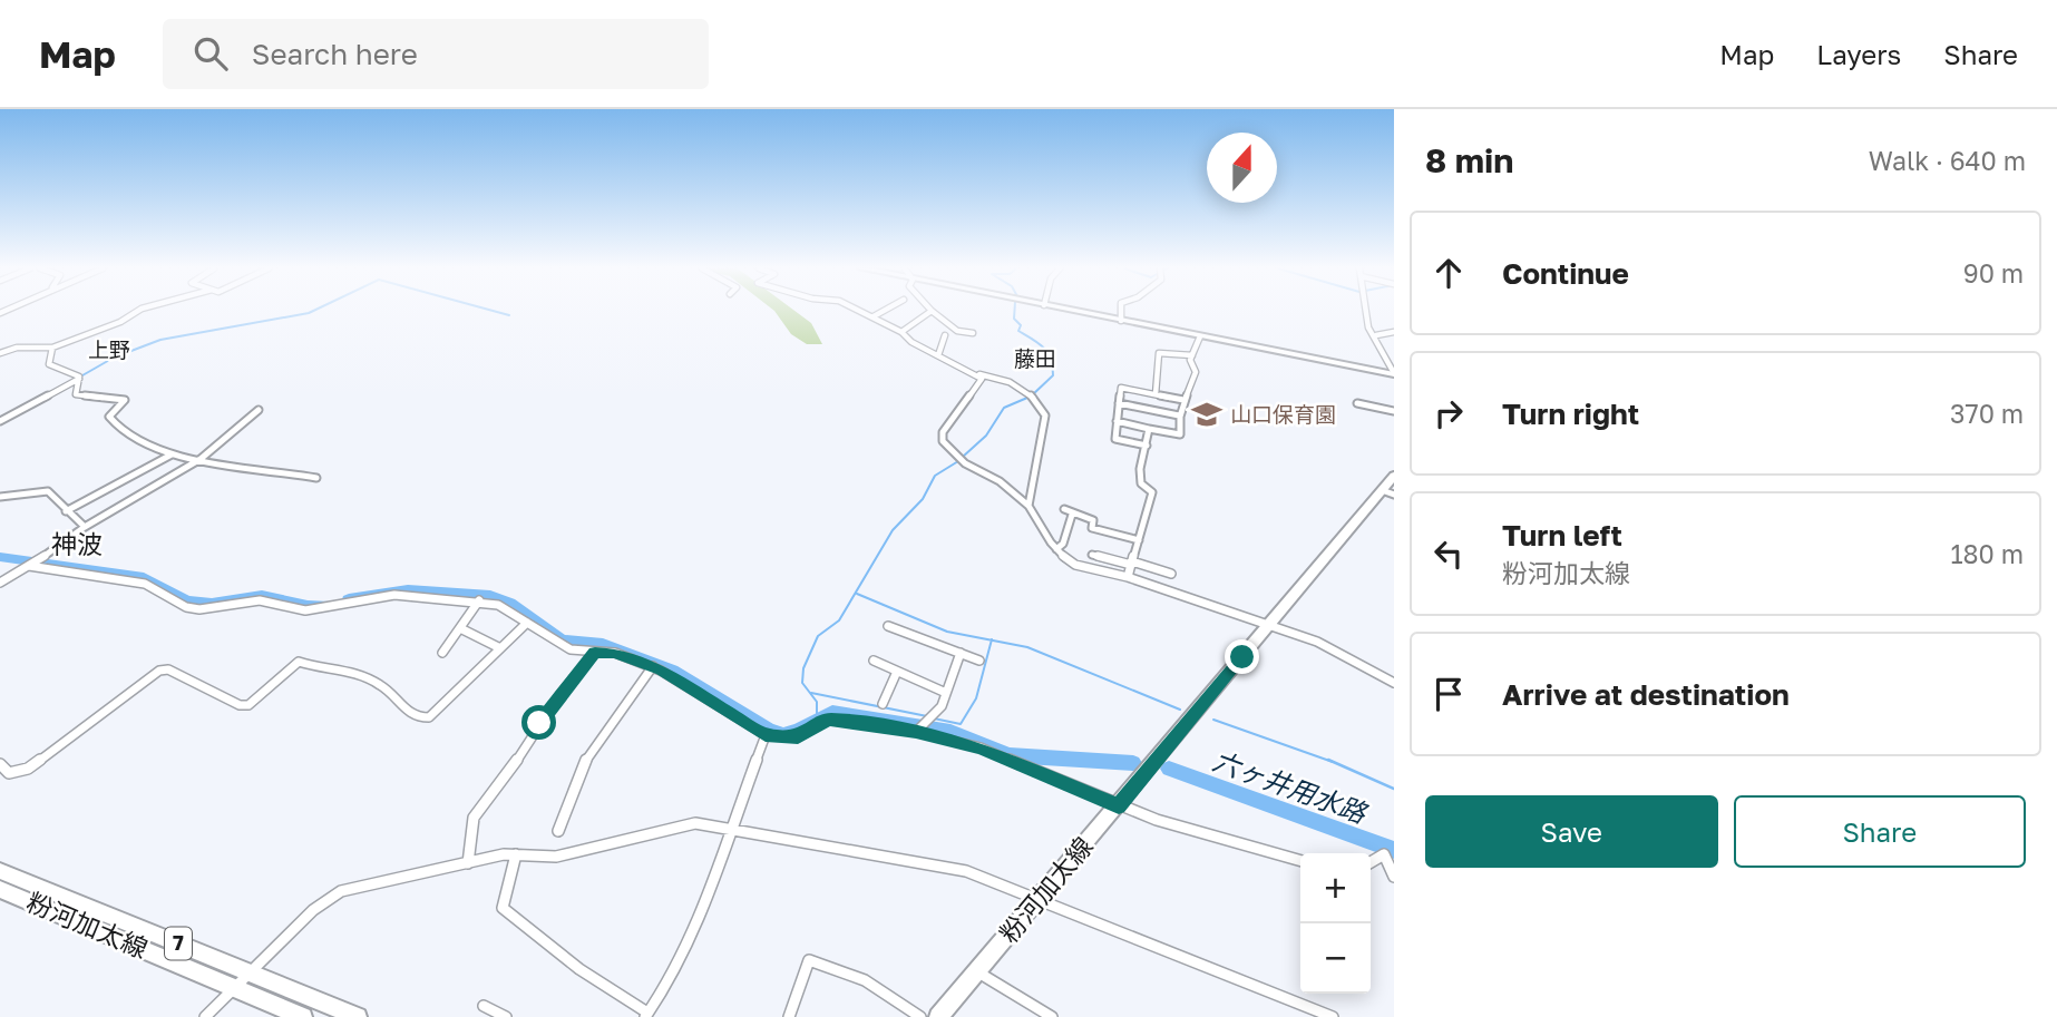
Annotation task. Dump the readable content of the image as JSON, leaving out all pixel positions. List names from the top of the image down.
{
  "streets": {
    "main road": ["粉河加太線", "7"]
  },
  "districts": ["上野", "藤田", "神波"],
  "water": ["六ヶ井用水路"],
  "places": {
    "school or university": ["山口保育園"]
  },
  "north": "top",
  "page": {
    "header": "Map",
    "search": "Search here",
    "nav": ["Map", "Layers", "Share"],
    "heading": ["8 min", "Walk · 640 m"],
    "list": [
      ["Continue", "90 m"],
      ["Turn right", "370 m"],
      ["Turn left", "粉河加太線", "180 m"],
      "Arrive at destination"
    ],
    "buttons": ["Save", "Share"],
    "map_buttons": ["+", "−"]
  }
}
